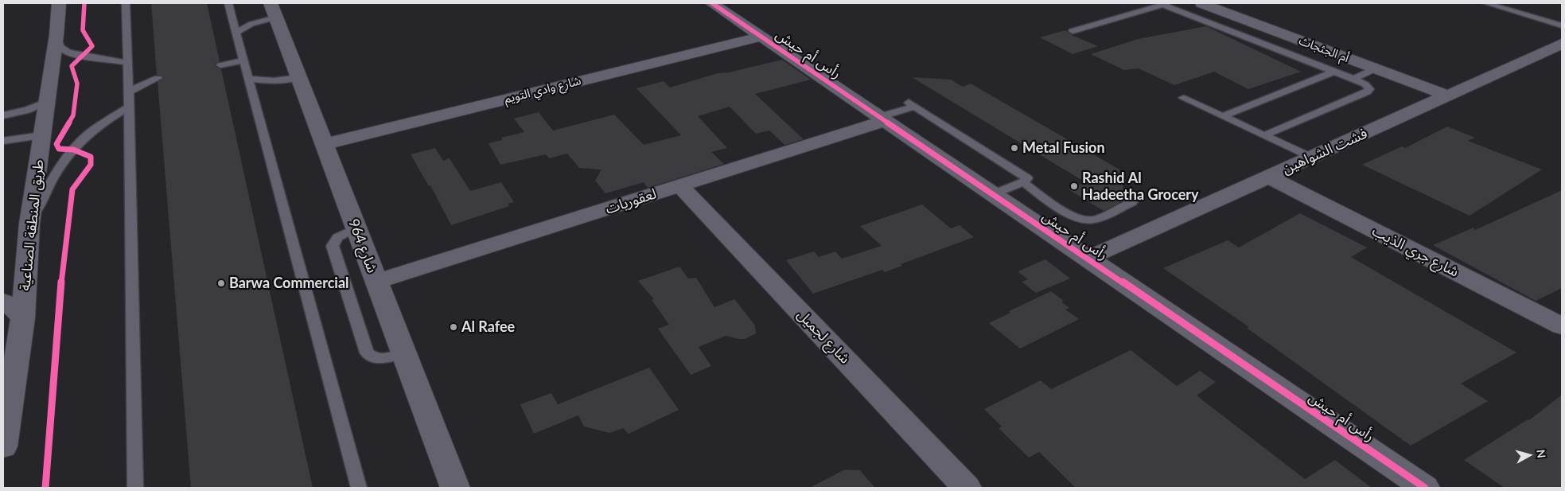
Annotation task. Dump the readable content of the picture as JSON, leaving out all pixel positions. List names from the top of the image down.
{
  "streets": {
    "street": [
      "أم الجثجاث",
      "رأس أم حيش",
      "شارع وادي التويم",
      "فشت الشواهين",
      "لعقوريات",
      "طريق المنطقة الصناعية",
      "شارع 964",
      "شارع جري الذيب",
      "شارع لجميل"
    ]
  },
  "crossings": [
    ["أم الجثجاث", "فشت الشواهين"],
    ["رأس أم حيش", "شارع وادي التويم"],
    ["رأس أم حيش", "فشت الشواهين"],
    ["رأس أم حيش", "لعقوريات"],
    ["شارع وادي التويم", "شارع 964"],
    ["فشت الشواهين", "شارع جري الذيب"],
    ["لعقوريات", "شارع 964"],
    ["لعقوريات", "شارع لجميل"]
  ],
  "places": [
    "Metal Fusion",
    "Rashid Al Hadeetha Grocery",
    "Barwa Commercial",
    "Al Rafee"
  ],
  "north": "right"
}
